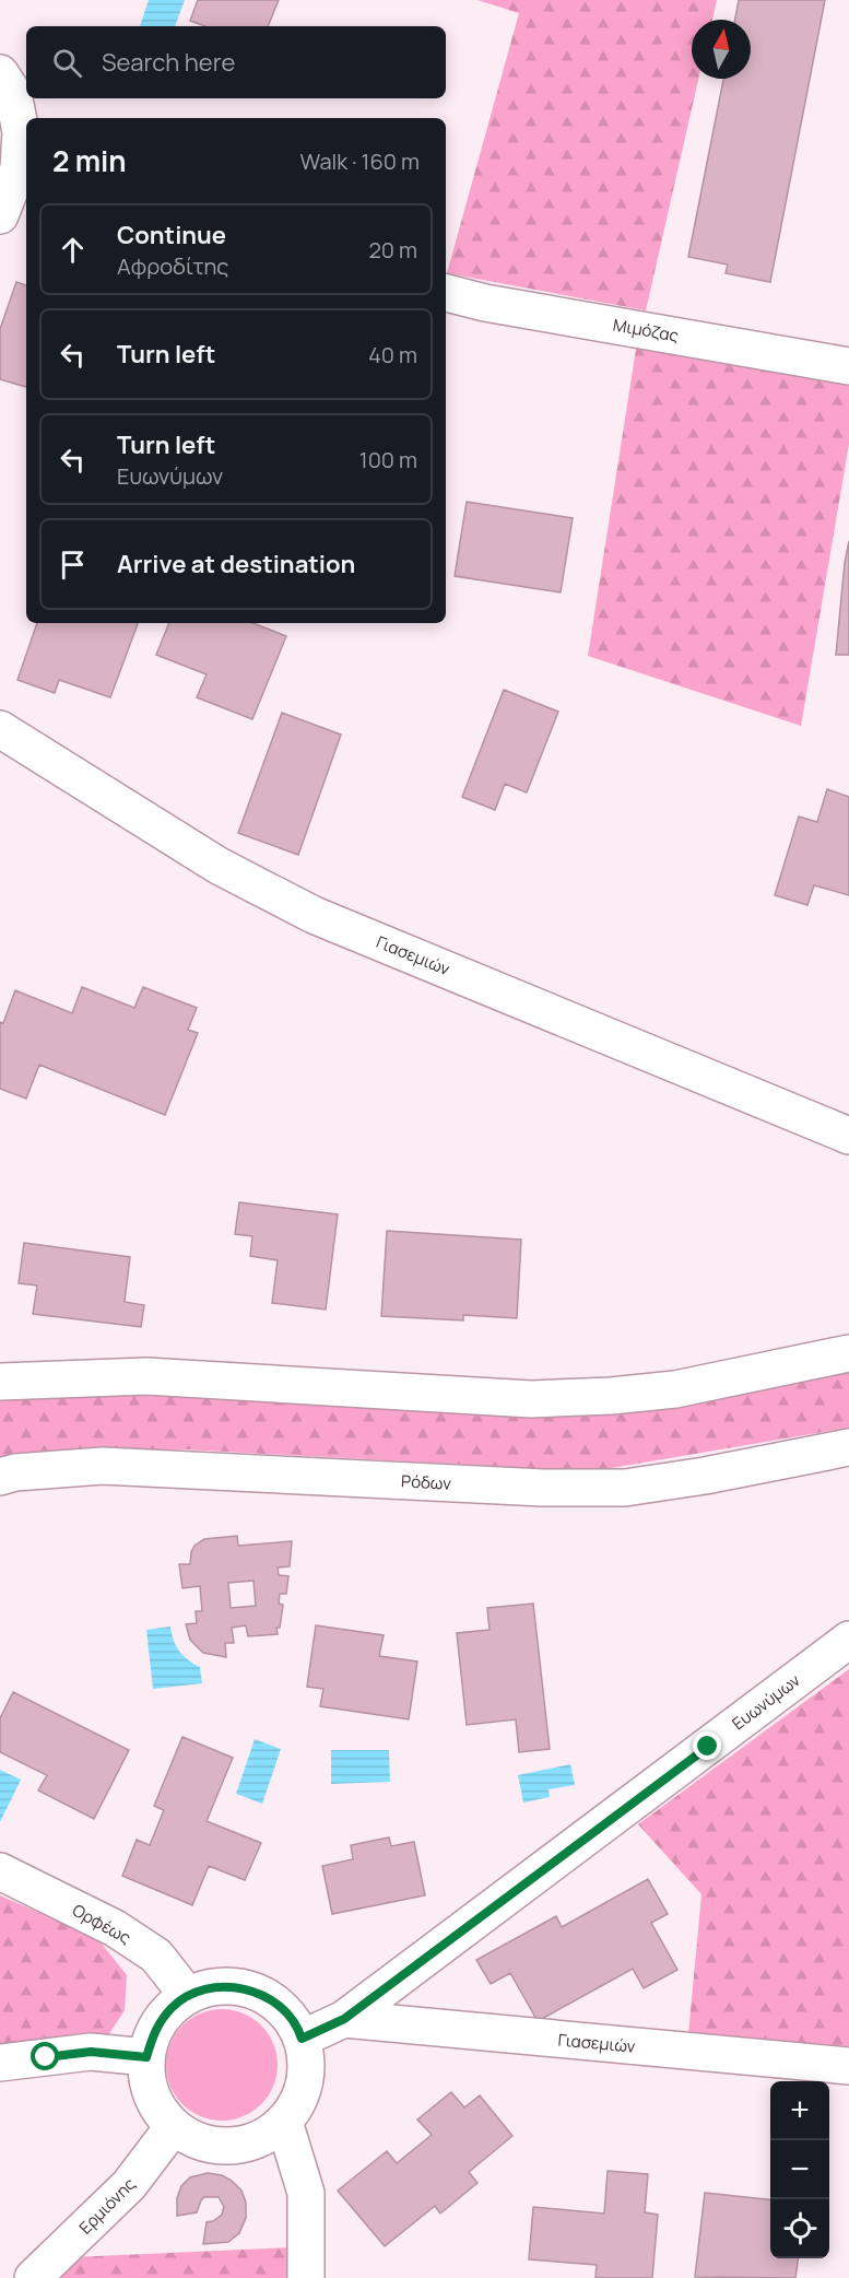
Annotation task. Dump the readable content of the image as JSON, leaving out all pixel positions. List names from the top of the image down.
{
  "streets": {
    "street": [
      "Μιμόζας",
      "Γιασεμιών",
      "Ρόδων",
      "Ευωνύμων",
      "Ορφέως",
      "Ερμιόνης"
    ]
  },
  "crossings": [
    ["Γιασεμιών", "Ευωνύμων"],
    ["Ευωνύμων", "Ορφέως"],
    ["Ευωνύμων", "Ερμιόνης"],
    ["Ορφέως", "Ερμιόνης"]
  ],
  "north": "top",
  "page": {
    "search": "Search here",
    "heading": ["2 min", "Walk · 160 m"],
    "list": [
      ["Continue", "Αφροδίτης", "20 m"],
      ["Turn left", "40 m"],
      ["Turn left", "Ευωνύμων", "100 m"],
      "Arrive at destination"
    ],
    "map_buttons": ["+", "−"]
  }
}
